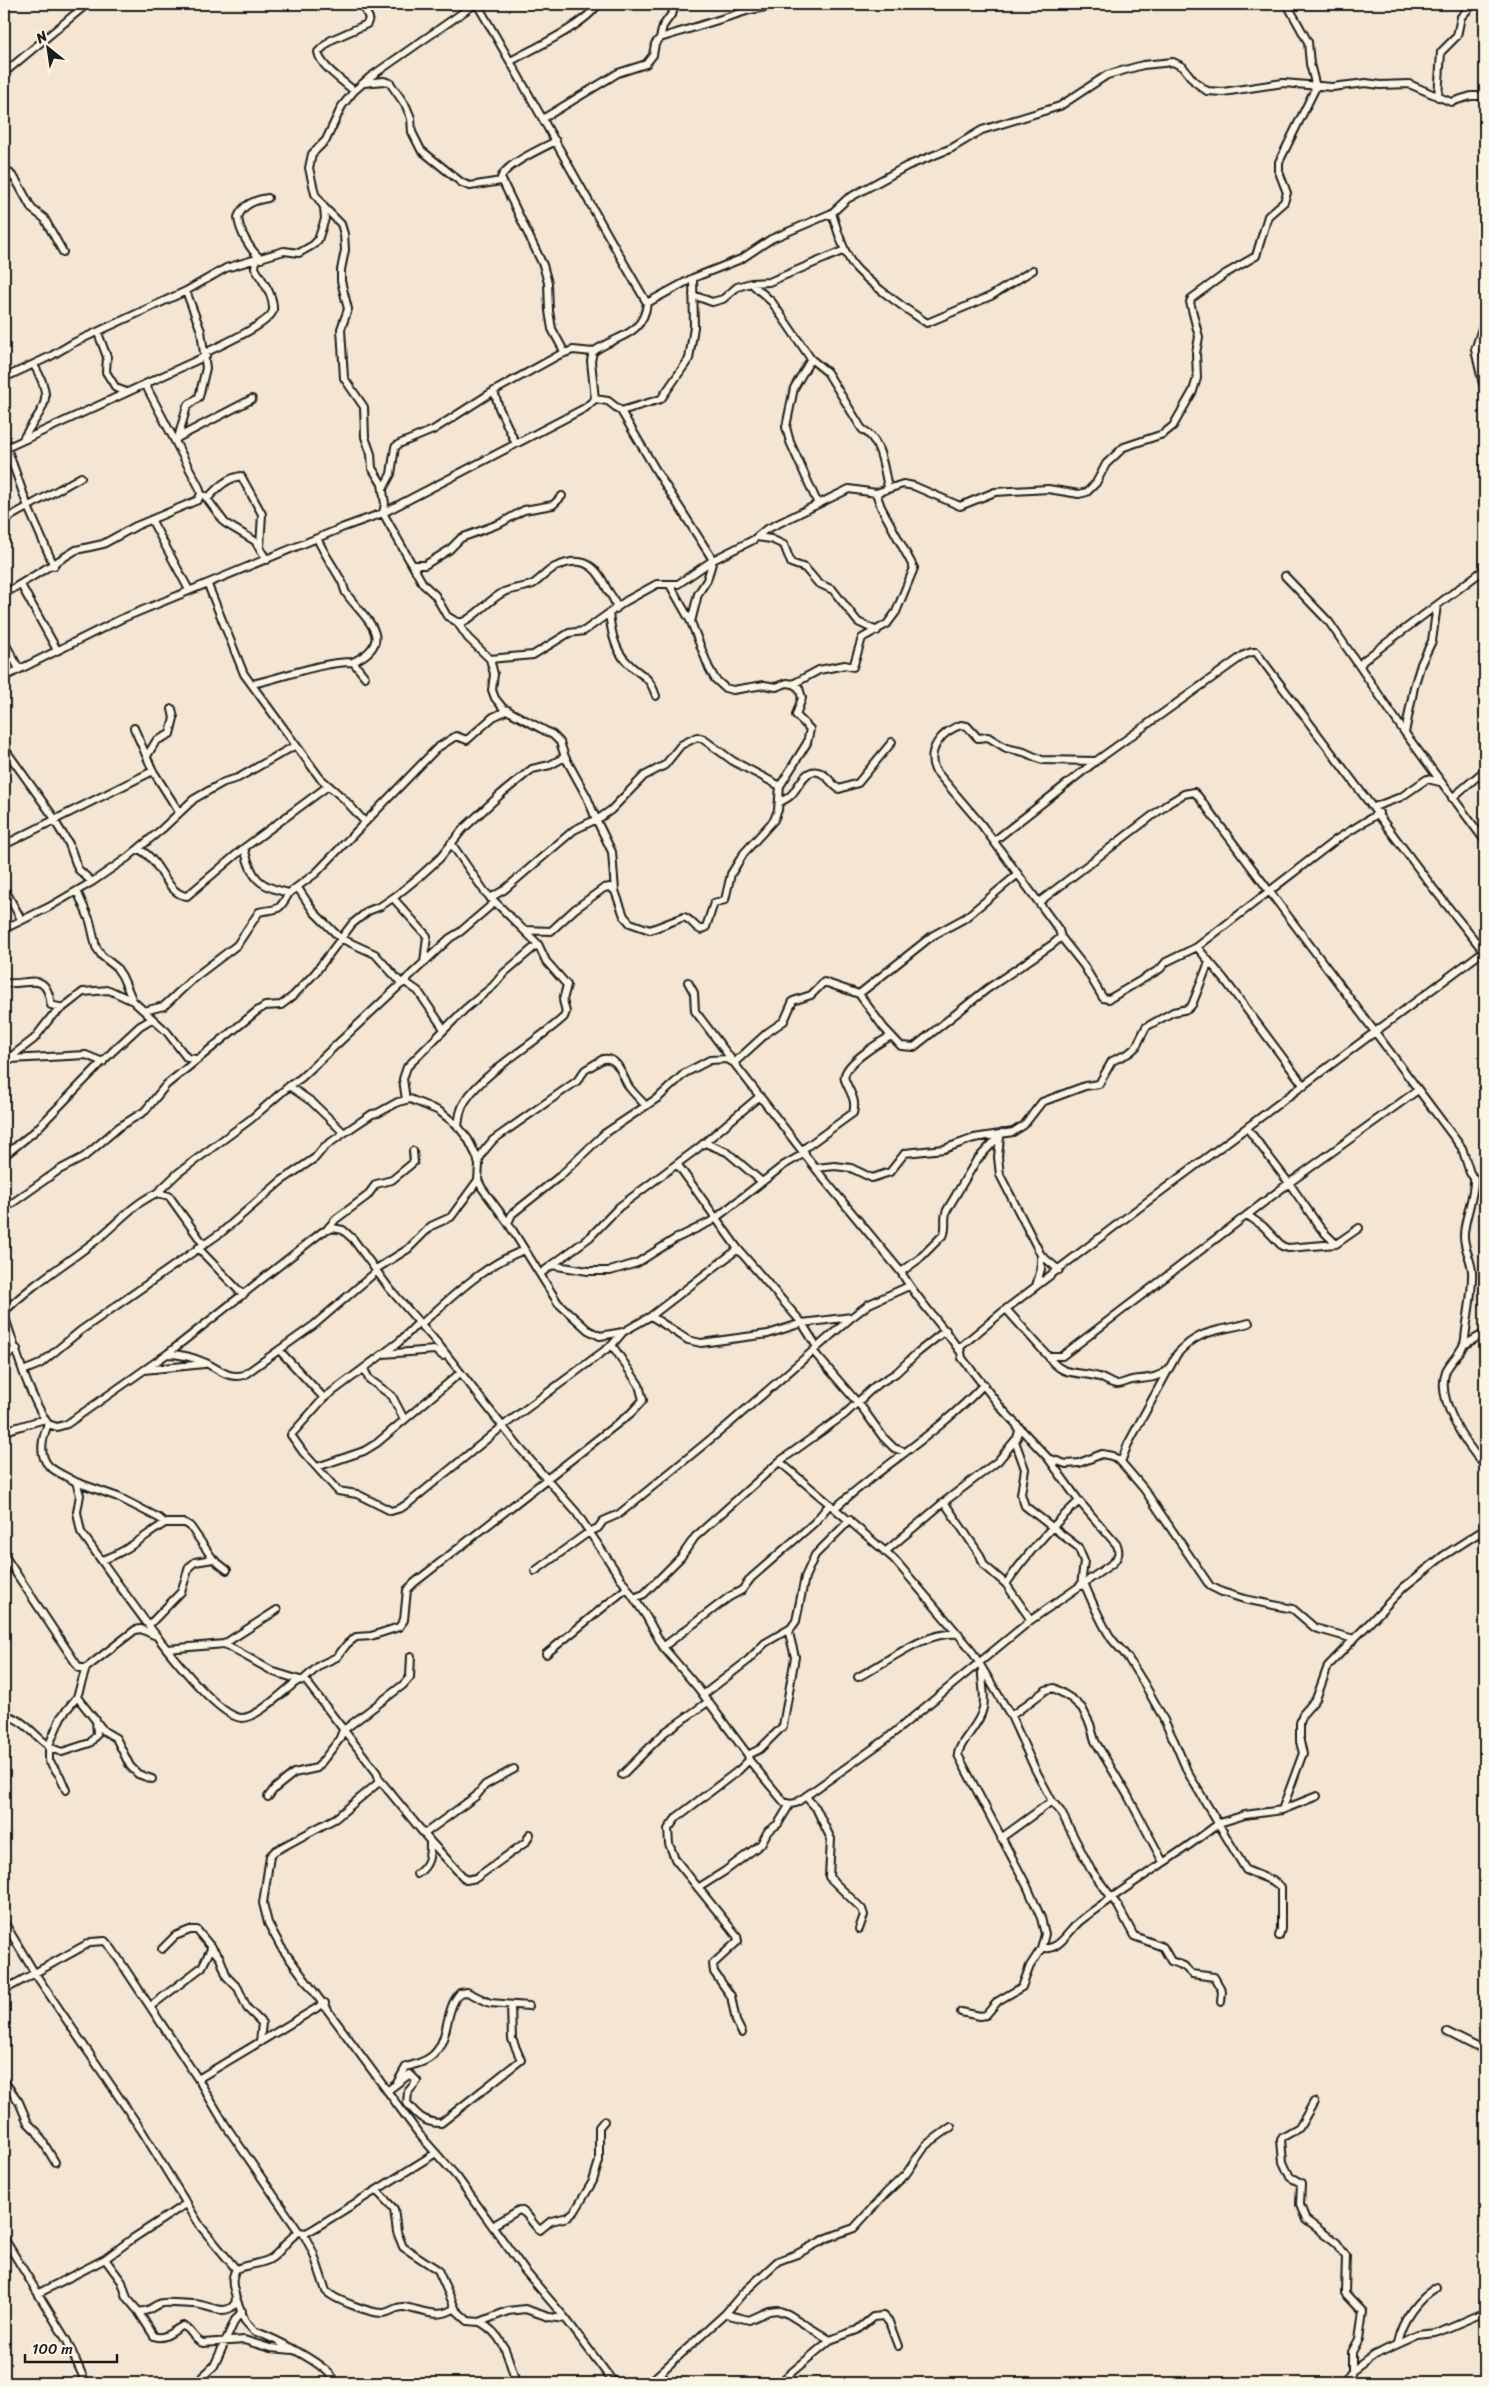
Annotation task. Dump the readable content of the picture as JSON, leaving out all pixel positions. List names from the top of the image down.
{
  "scale_bar": "100 m",
  "north": "top left"
}
